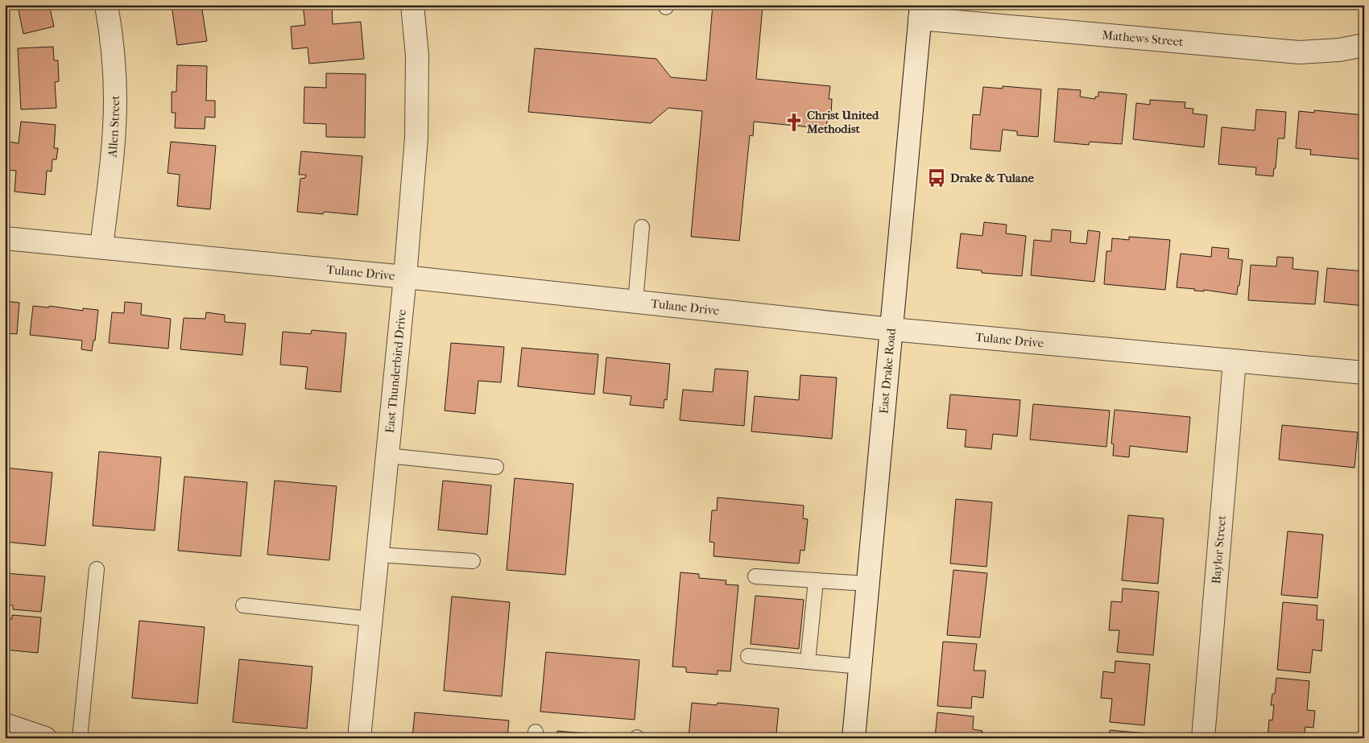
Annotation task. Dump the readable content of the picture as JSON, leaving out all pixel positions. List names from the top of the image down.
{
  "streets": {
    "street": [
      "Mathews Street",
      "Allen Street",
      "Tulane Drive",
      "East Drake Road",
      "East Thunderbird Drive",
      "Baylor Street"
    ]
  },
  "crossings": [
    ["Mathews Street", "East Drake Road"],
    ["Allen Street", "Tulane Drive"],
    ["Tulane Drive", "East Drake Road"],
    ["Tulane Drive", "East Thunderbird Drive"],
    ["Tulane Drive", "Baylor Street"]
  ],
  "places": {
    "church": ["Christ United Methodist"],
    "bus stop": ["Drake & Tulane"]
  }
}
